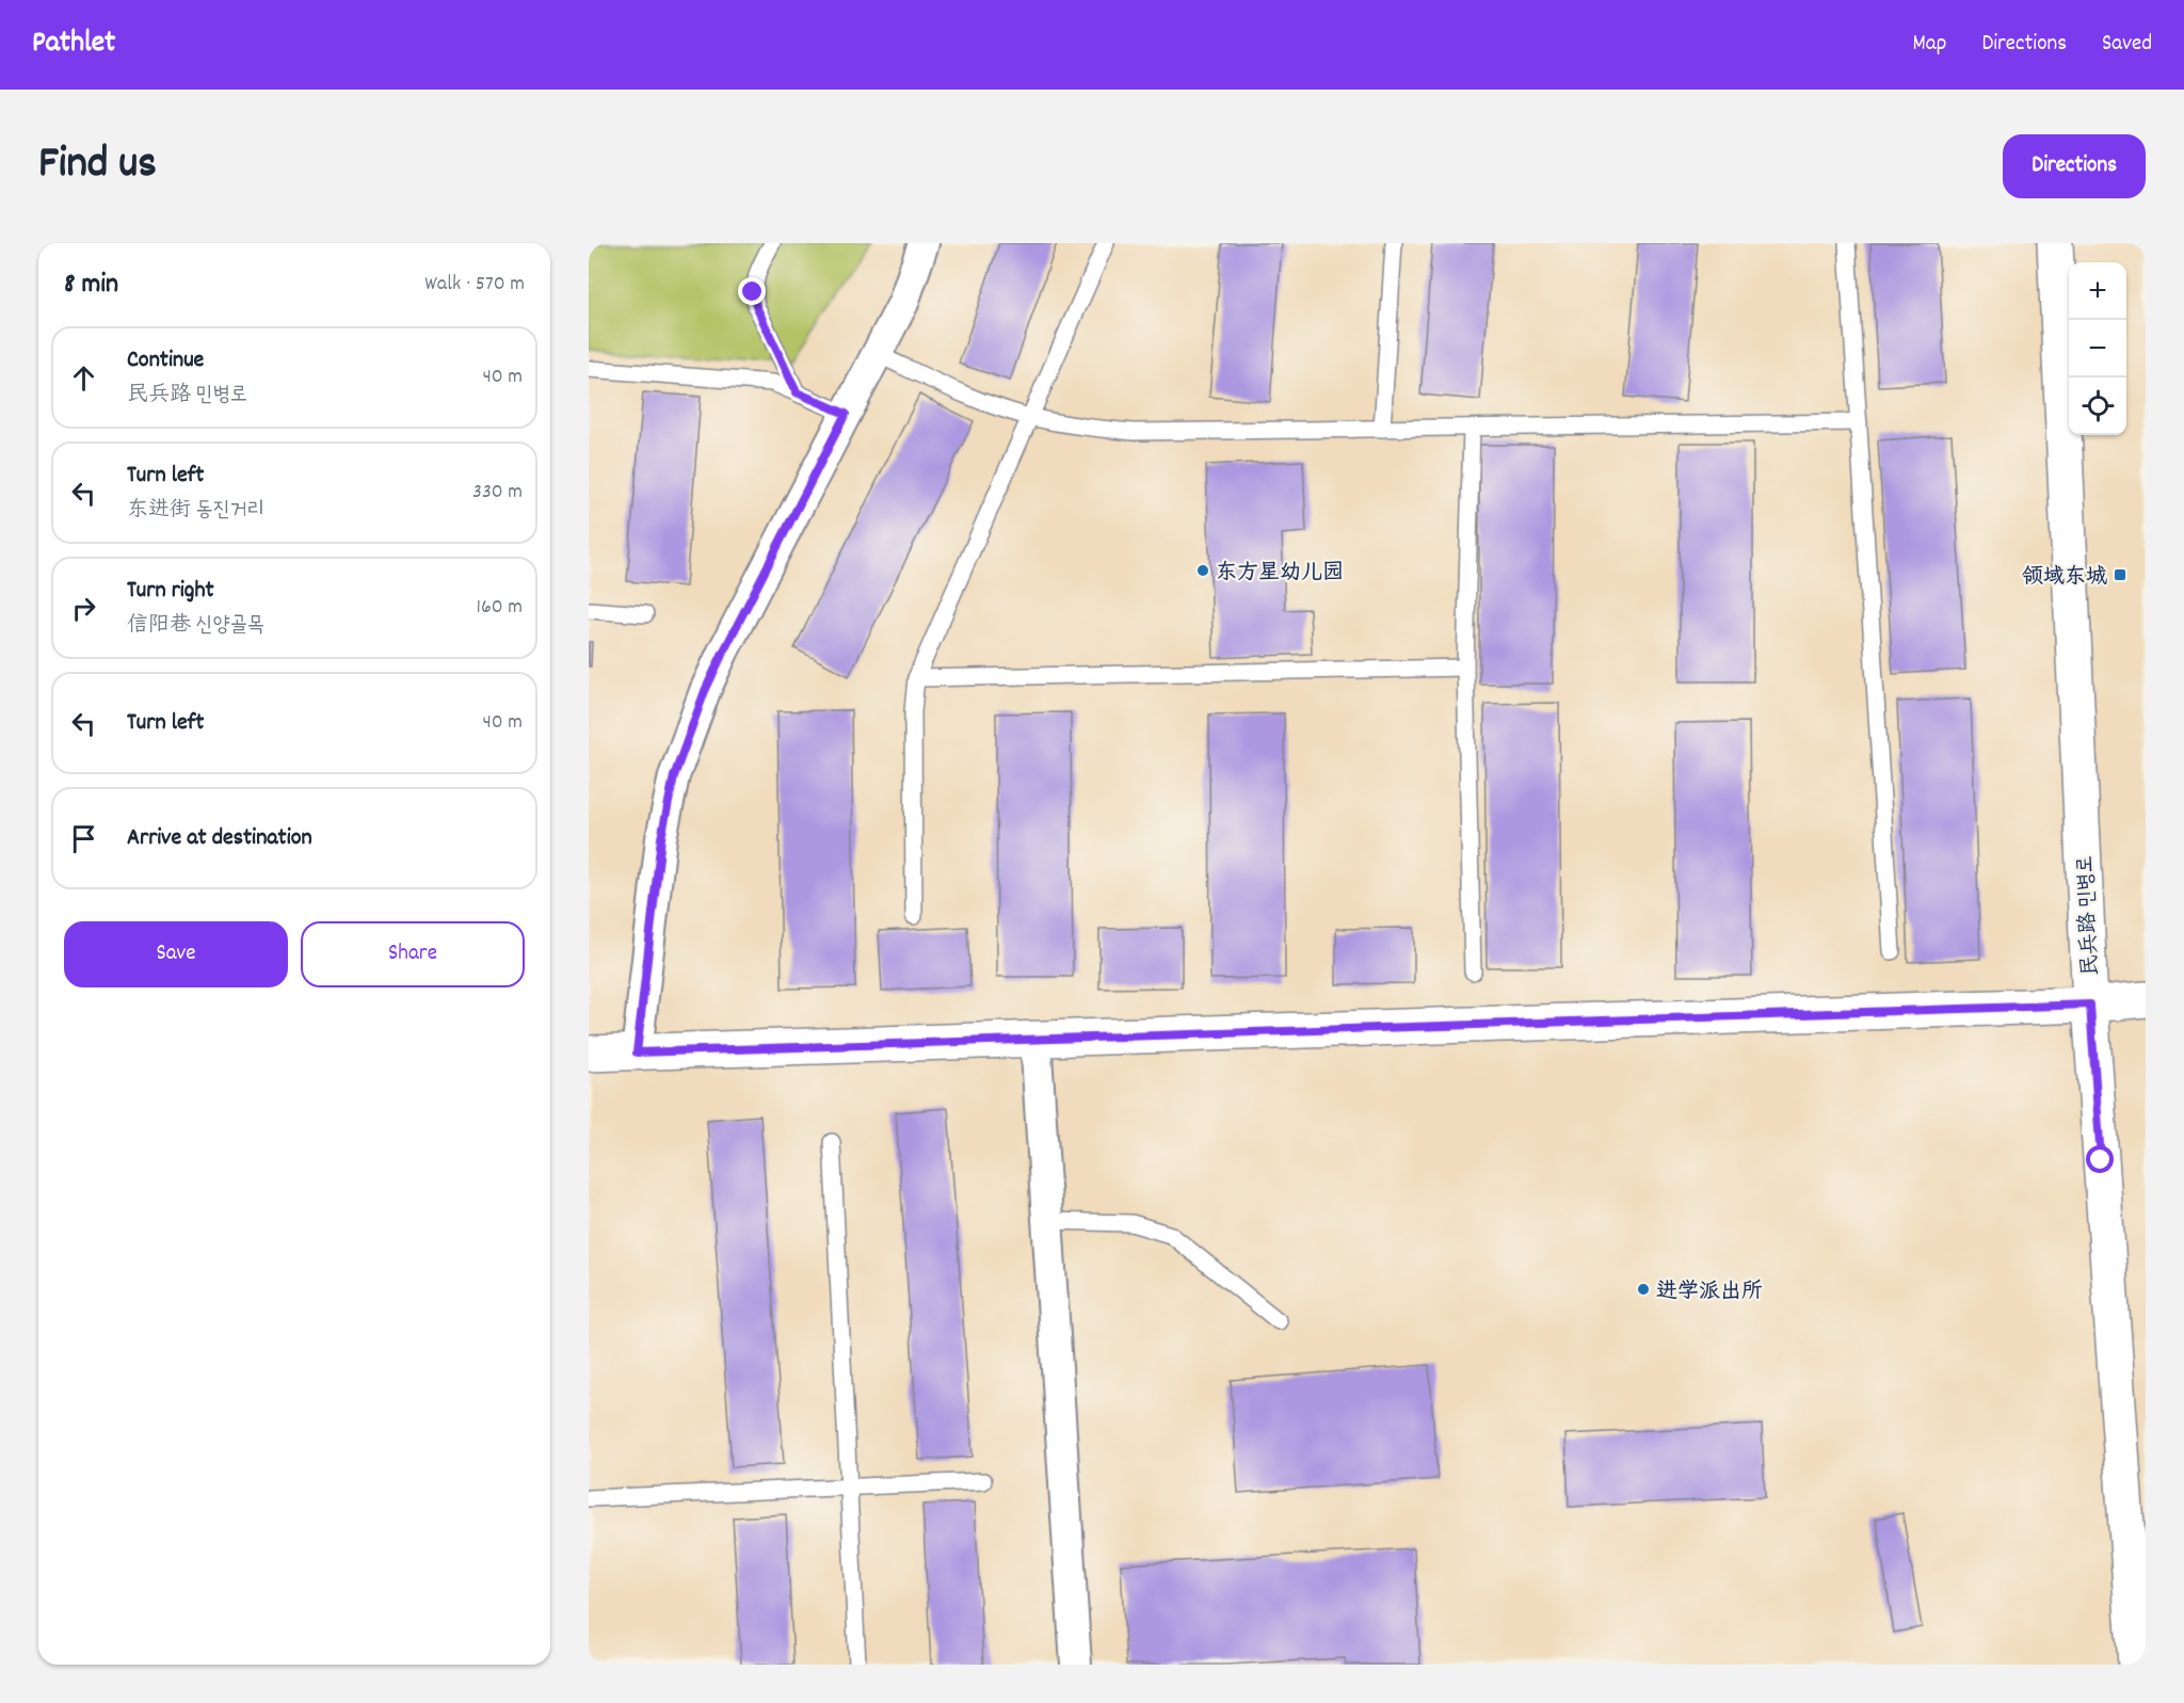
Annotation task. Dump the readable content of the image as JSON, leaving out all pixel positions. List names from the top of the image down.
{
  "streets": {
    "street": ["民兵路 민병로"]
  },
  "places": {
    "other": ["东方星幼儿园", "进学派出所"],
    "transit": ["领域东城"]
  },
  "page": {
    "header": "Pathlet",
    "nav": ["Map", "Directions", "Saved"],
    "title": "Find us",
    "buttons": [
      "Directions",
      ["Save", "Share"]
    ],
    "heading": ["8 min", "Walk · 570 m"],
    "map_buttons": ["+", "−"],
    "list": [
      ["Continue", "民兵路 민병로", "40 m"],
      ["Turn left", "东进街 동진거리", "330 m"],
      ["Turn right", "信阳巷 신양골목", "160 m"],
      ["Turn left", "40 m"],
      "Arrive at destination"
    ]
  }
}
